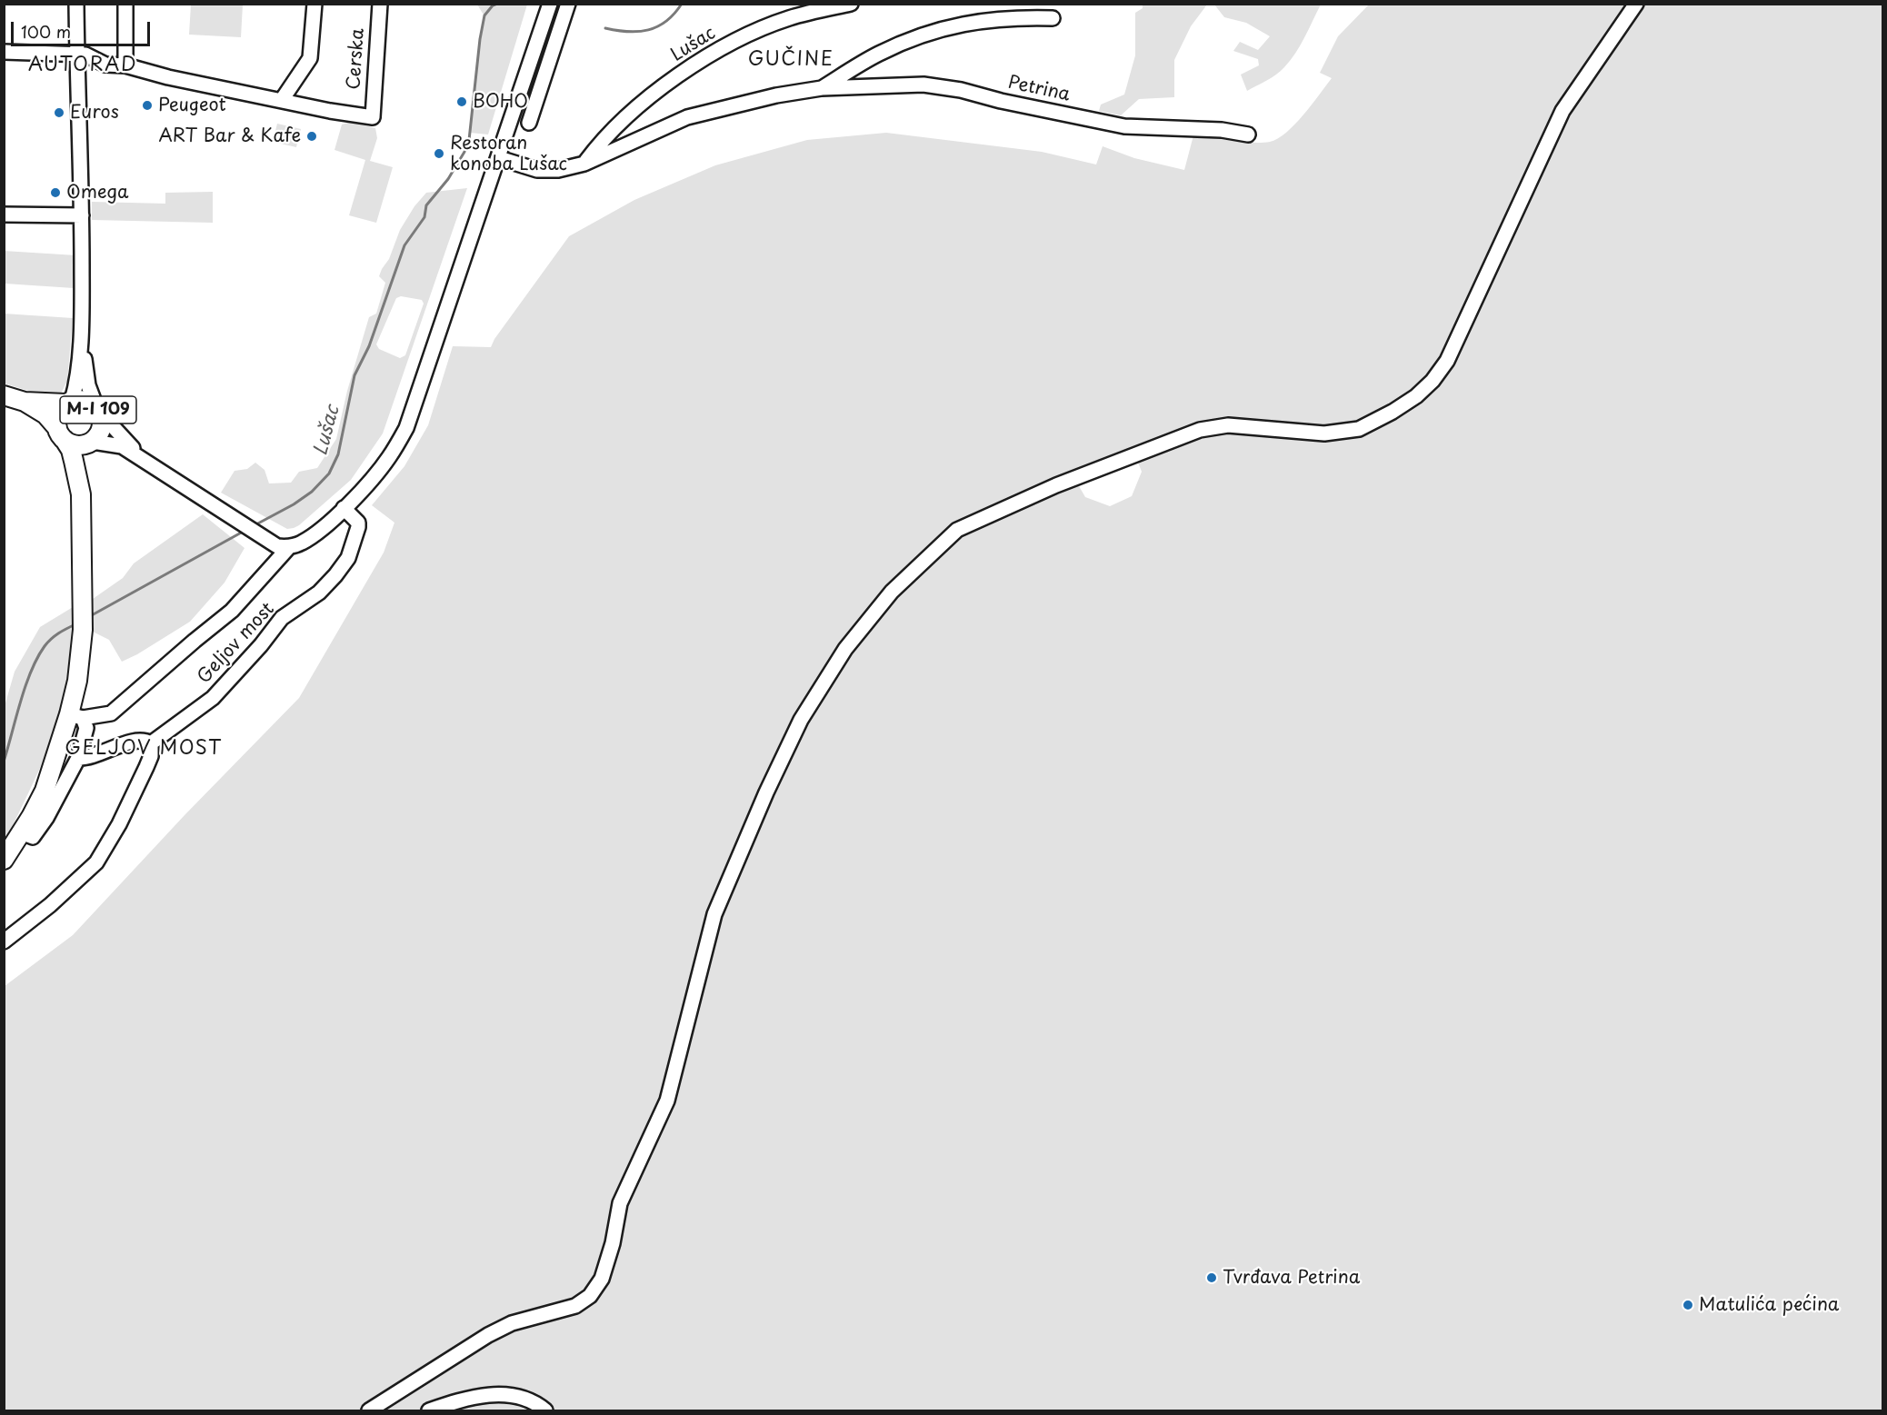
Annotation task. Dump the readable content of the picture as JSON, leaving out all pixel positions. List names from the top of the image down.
{
  "streets": {
    "main road": ["M-I 109"],
    "street": [
      "Lušac",
      "Cerska",
      "Petrina",
      "Geljov most"
    ]
  },
  "crossings": [
    ["Lušac", "Petrina"]
  ],
  "districts": ["GUČINE", "AUTORAD", "GELJOV MOST"],
  "water": ["Lušac"],
  "places": [
    "BOHO",
    "Peugeot",
    "Euros",
    "ART Bar & Кafe",
    "Restoran konoba Lušac",
    "Omega",
    "Tvrđava Petrina",
    "Matulića pećina"
  ],
  "scale_bar": "100 m"
}
